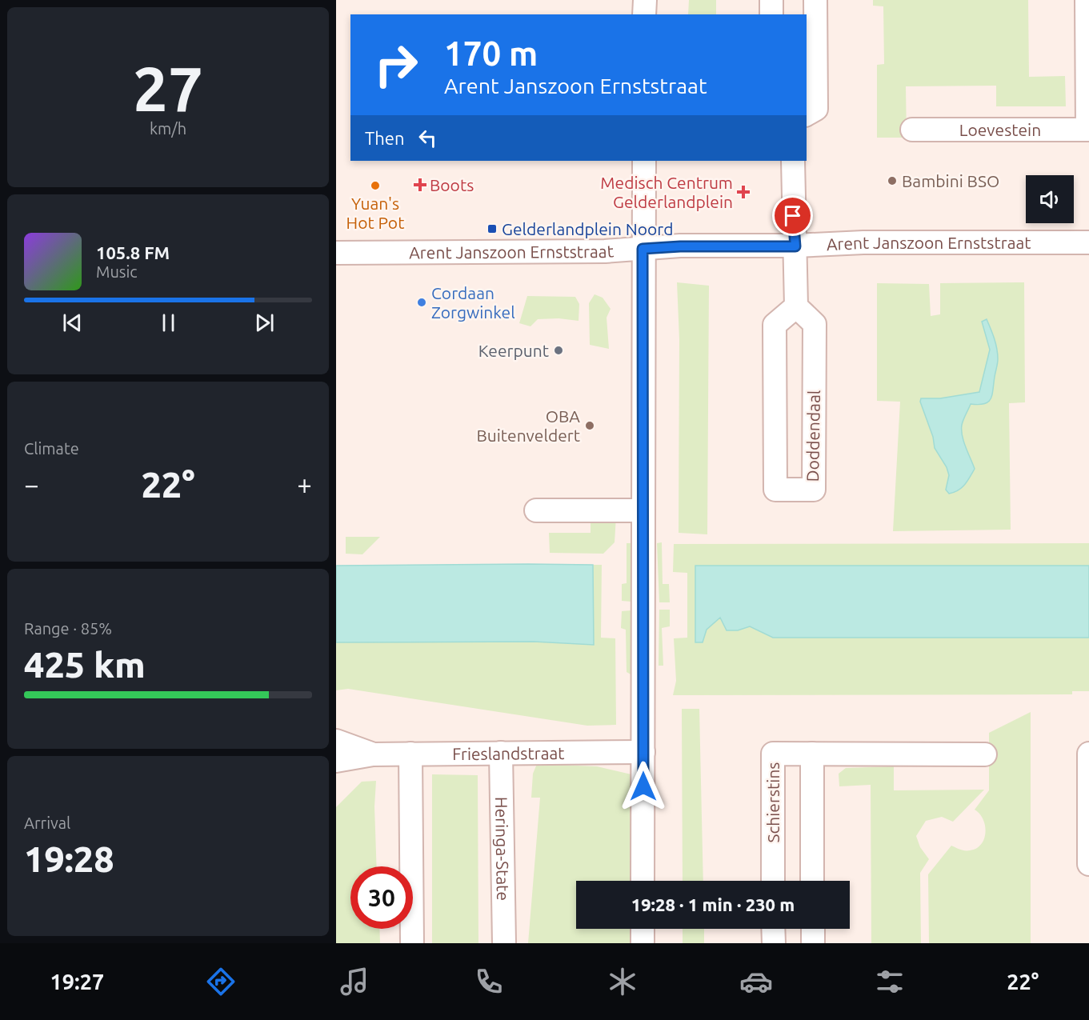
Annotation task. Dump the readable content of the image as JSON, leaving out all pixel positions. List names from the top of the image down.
{
  "streets": {
    "street": [
      "Loevestein",
      "Arent Janszoon Ernststraat",
      "Doddendaal",
      "Frieslandstraat",
      "Schierstins",
      "Heringa-State"
    ]
  },
  "crossings": [
    ["Frieslandstraat", "Heringa-State"]
  ],
  "places": {
    "other": [
      "Bambini BSO",
      "Yuan's Hot Pot",
      "Cordaan Zorgwinkel",
      "Keerpunt",
      "OBA Buitenveldert"
    ],
    "health": ["Boots", "Medisch Centrum Gelderlandplein"],
    "transit": ["Gelderlandplein Noord"]
  },
  "page": {
    "tile": [
      ["27", "km/h"],
      "Climate",
      ["Range · 85%", "425 km"],
      ["Arrival", "19:28"]
    ],
    "turn": ["170 m", "Arent Janszoon Ernststraat"],
    "then": "Then",
    "song": ["105.8 FM", "Music"],
    "heat": ["−", "22°", "+"],
    "limit": "30",
    "trip": "19:28 · 1 min · 230 m",
    "tabs": ["19:27", "22°"]
  }
}
